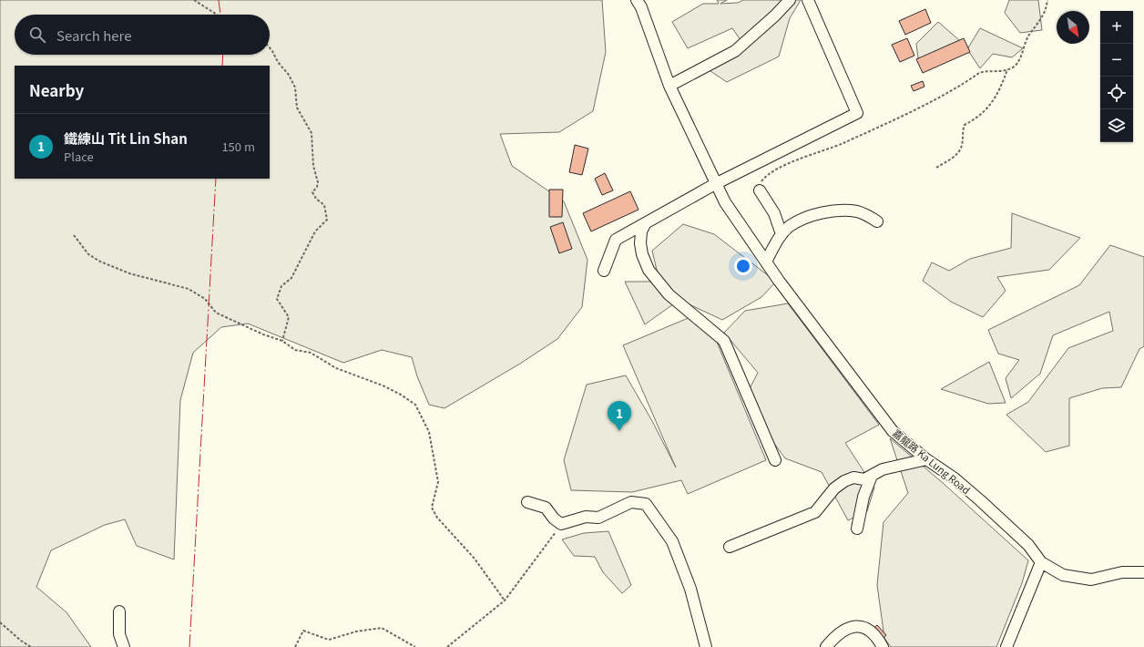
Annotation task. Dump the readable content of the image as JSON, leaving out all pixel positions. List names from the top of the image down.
{
  "streets": {
    "street": ["嘉龍路 Ka Lung Road"]
  },
  "north": "bottom right",
  "page": {
    "map_buttons": ["+", "−"],
    "search": "Search here",
    "heading": "Nearby",
    "list": [
      {
        "mark": "1",
        "name": "鐵練山 Tit Lin Shan",
        "note": "Place",
        "value": "150 m"
      }
    ],
    "pins": "1"
  }
}
